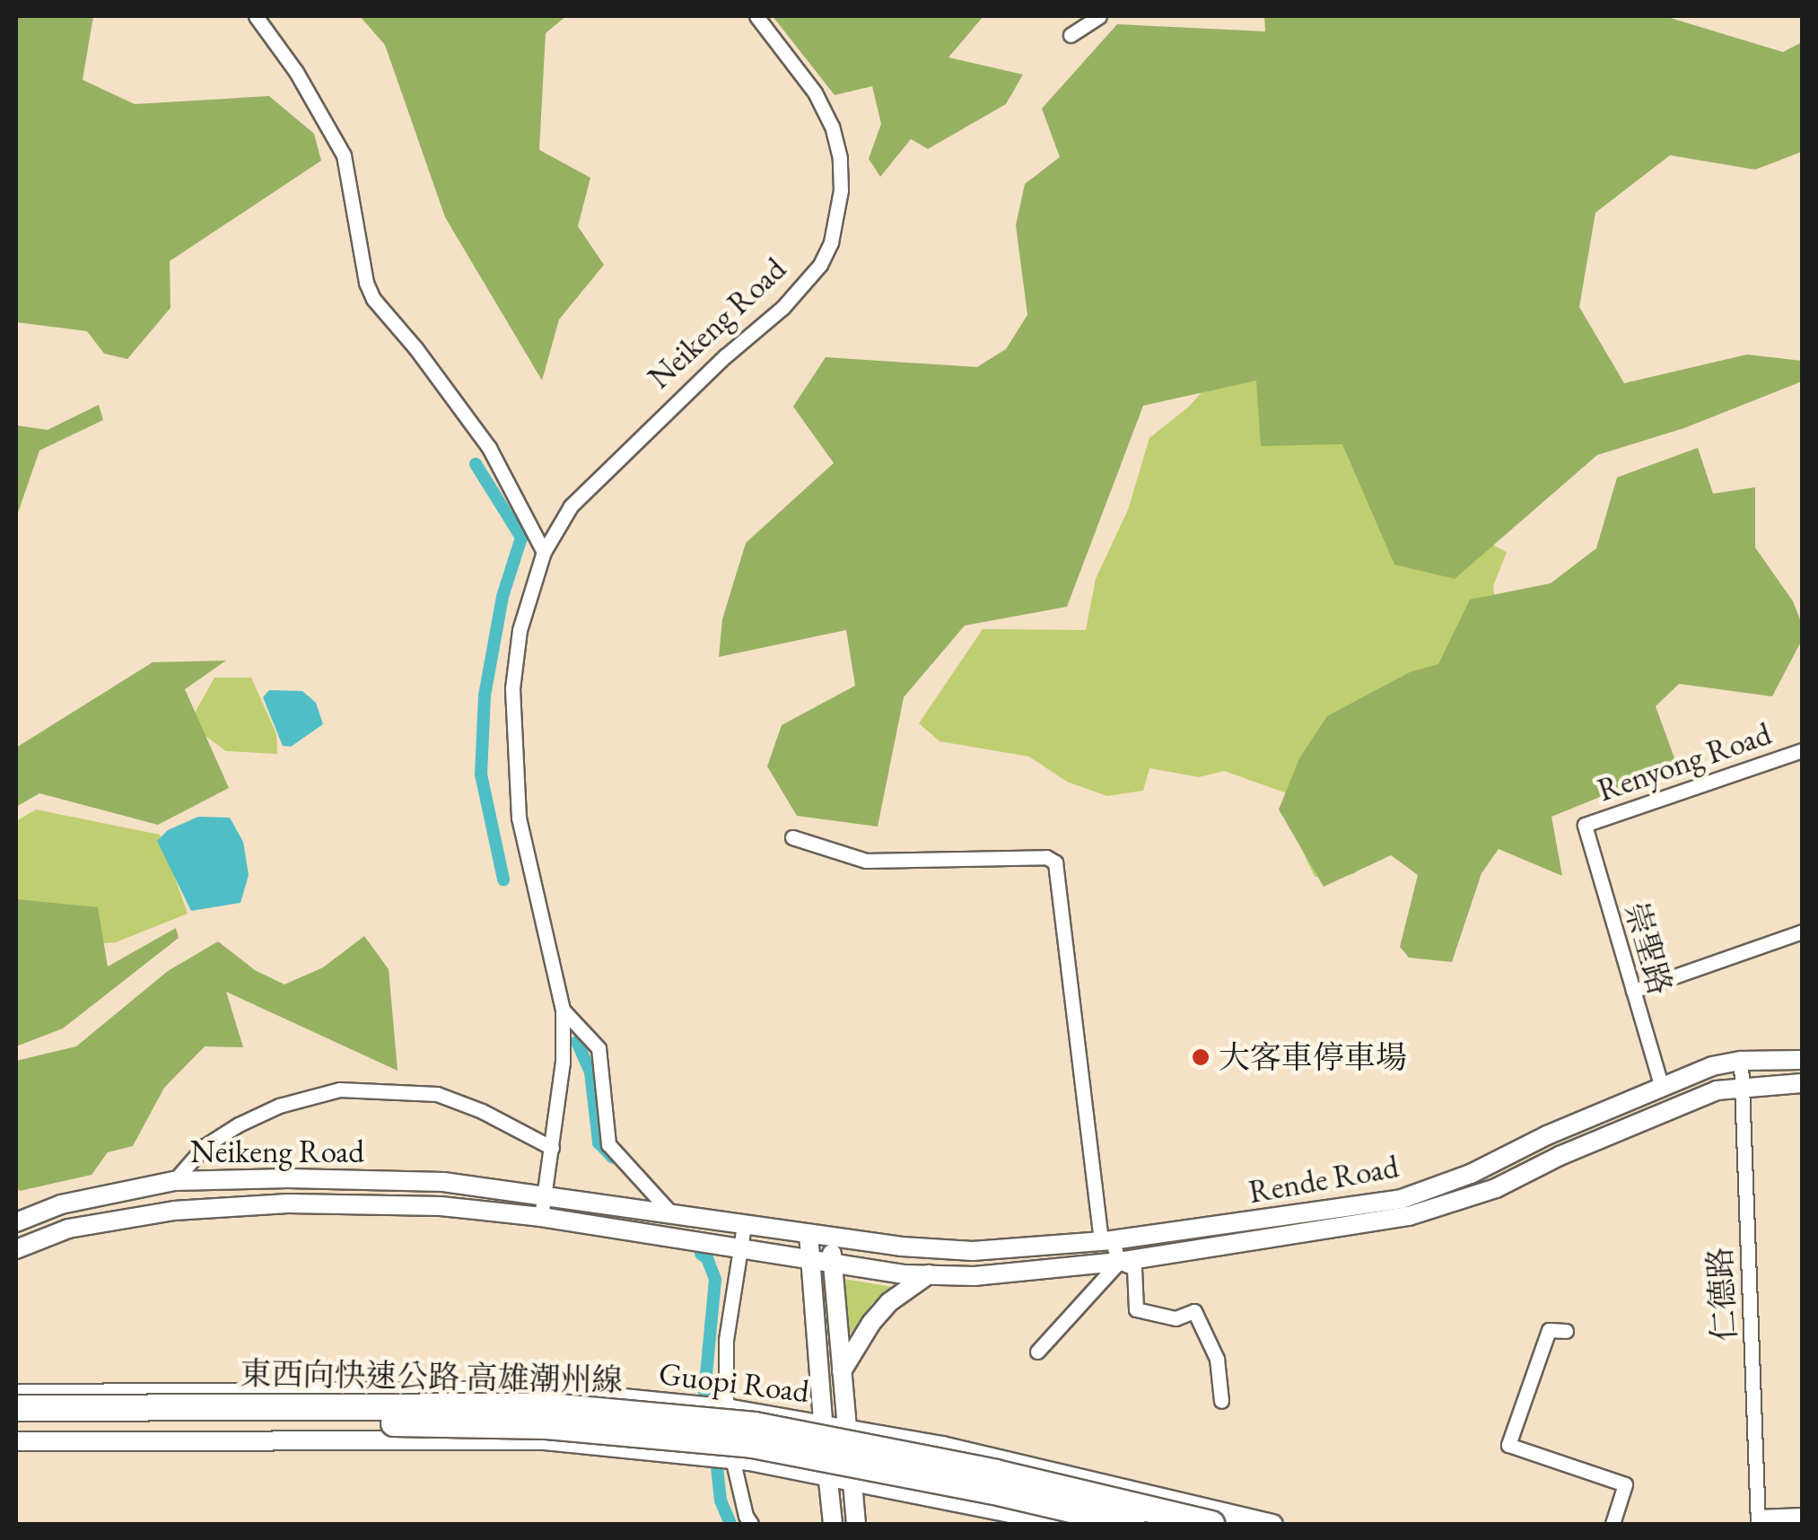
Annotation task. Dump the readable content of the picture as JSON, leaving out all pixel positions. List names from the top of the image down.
{
  "streets": {
    "highway": ["東西向快速公路 高雄潮州線"],
    "street": [
      "Neikeng Road",
      "Renyong Road",
      "崇聖路",
      "Rende Road",
      "仁德路",
      "Guopi Road"
    ]
  },
  "crossings": [
    ["Neikeng Road", "Rende Road"],
    ["Renyong Road", "崇聖路"],
    ["崇聖路", "Rende Road"],
    ["Rende Road", "仁德路"]
  ],
  "places": ["大客車停車場"]
}
